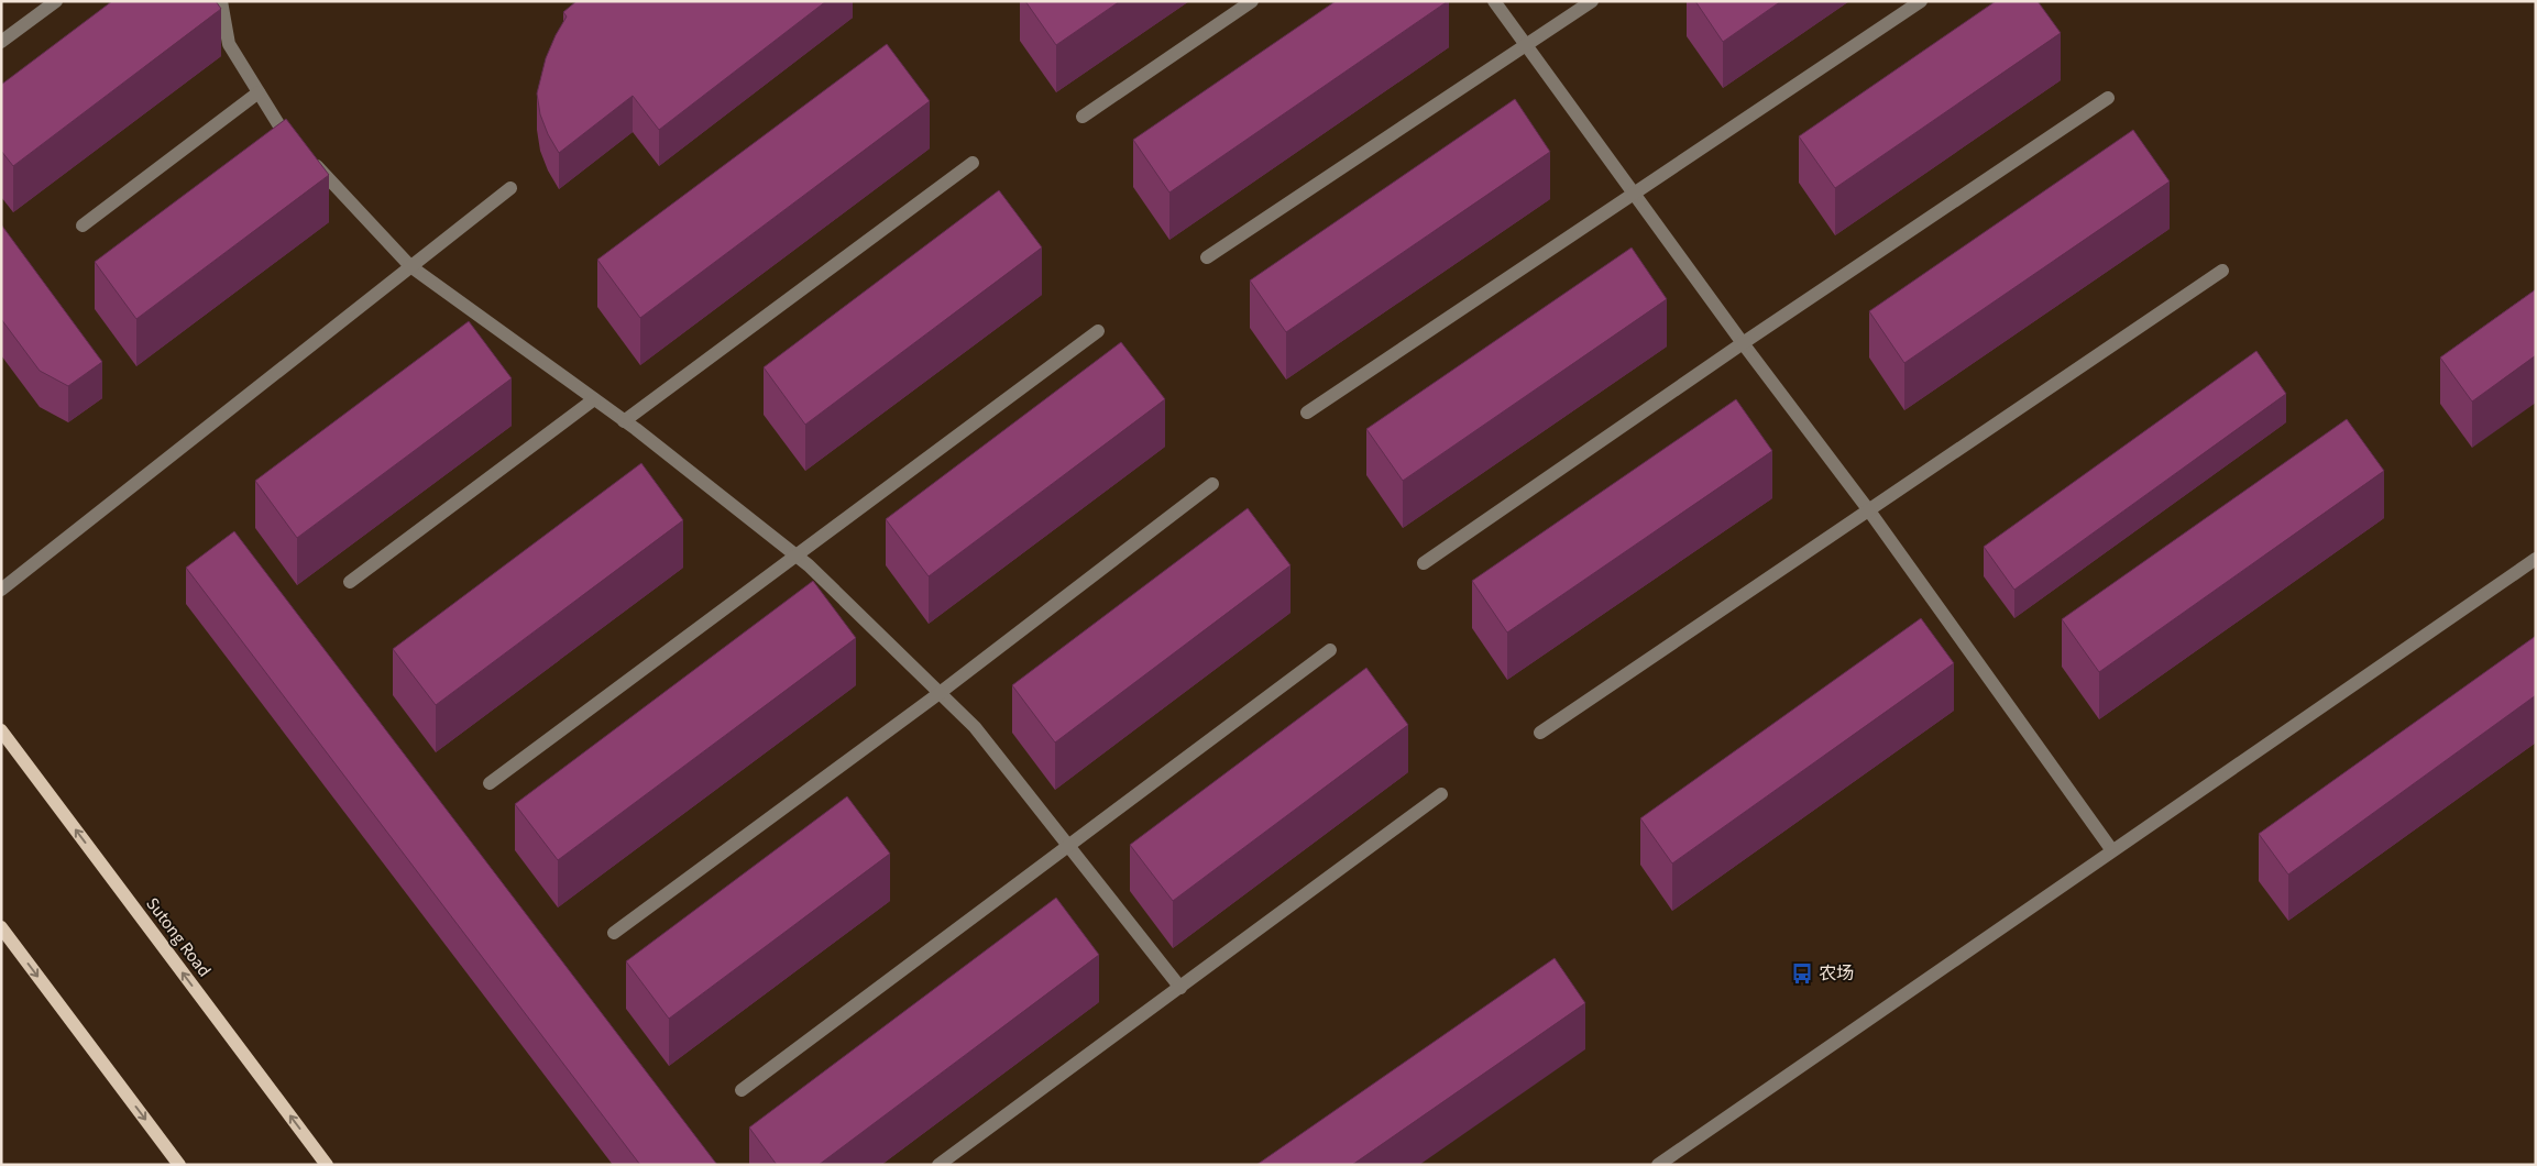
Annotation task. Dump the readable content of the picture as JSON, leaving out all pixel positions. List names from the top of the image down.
{
  "streets": {
    "main road": ["Sutong Road"]
  },
  "places": {
    "bus stop": ["农场"]
  }
}
